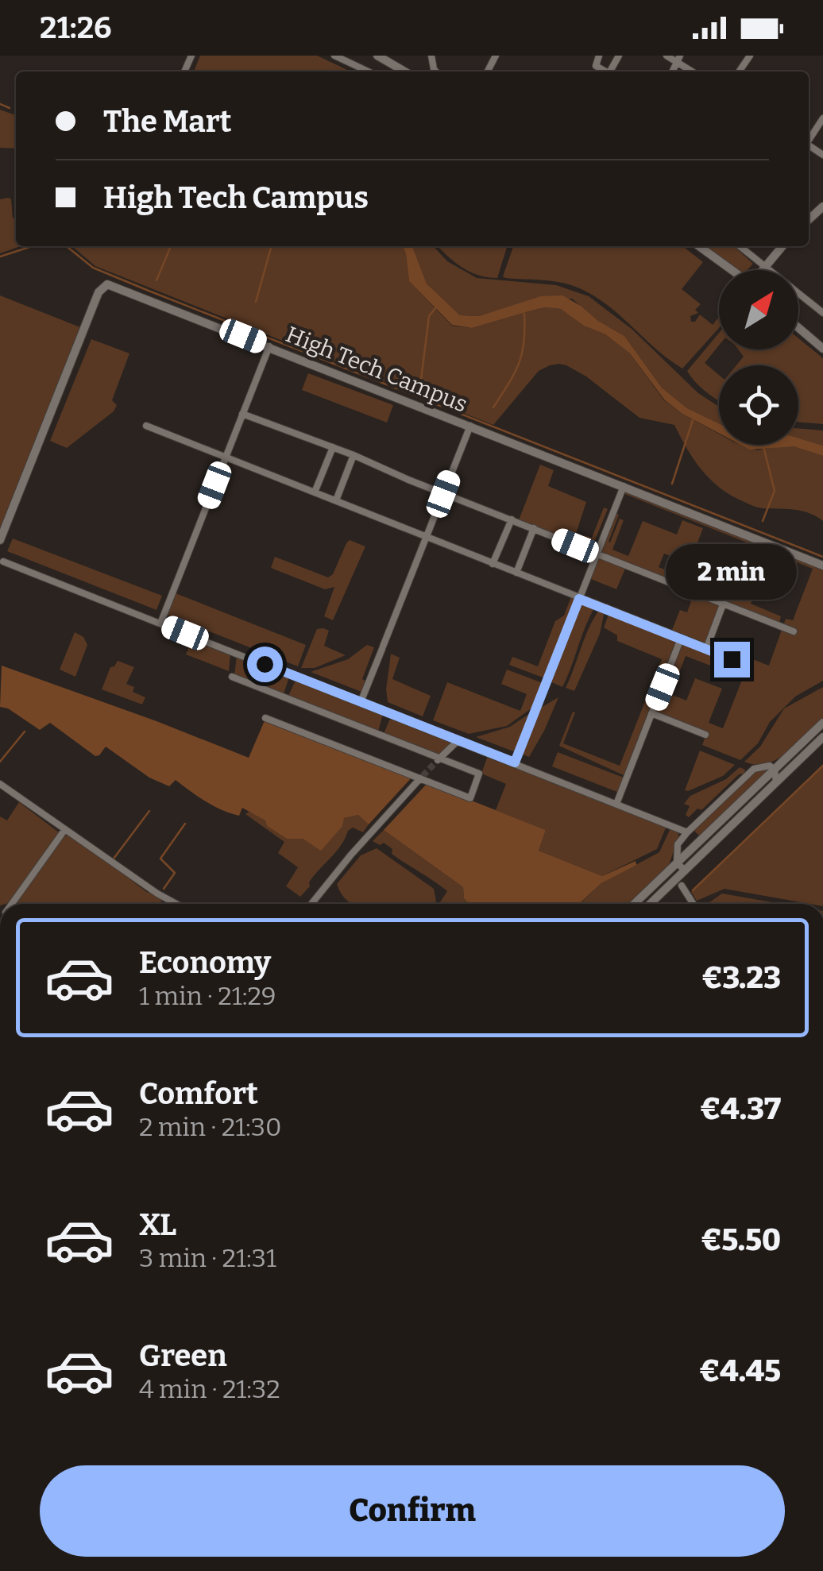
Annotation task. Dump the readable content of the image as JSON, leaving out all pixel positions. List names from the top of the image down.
{
  "streets": {
    "street": ["High Tech Campus"]
  },
  "north": "top right",
  "page": {
    "status": "21:26",
    "banner": ["The Mart", "High Tech Campus"],
    "bubble": "2 min",
    "list": [
      {
        "name": "Economy",
        "note": "1 min · 21:29",
        "value": "€3.23"
      },
      {
        "name": "Comfort",
        "note": "2 min · 21:30",
        "value": "€4.37"
      },
      {
        "name": "XL",
        "note": "3 min · 21:31",
        "value": "€5.50"
      },
      {
        "name": "Green",
        "note": "4 min · 21:32",
        "value": "€4.45"
      }
    ],
    "buttons": "Confirm"
  }
}
